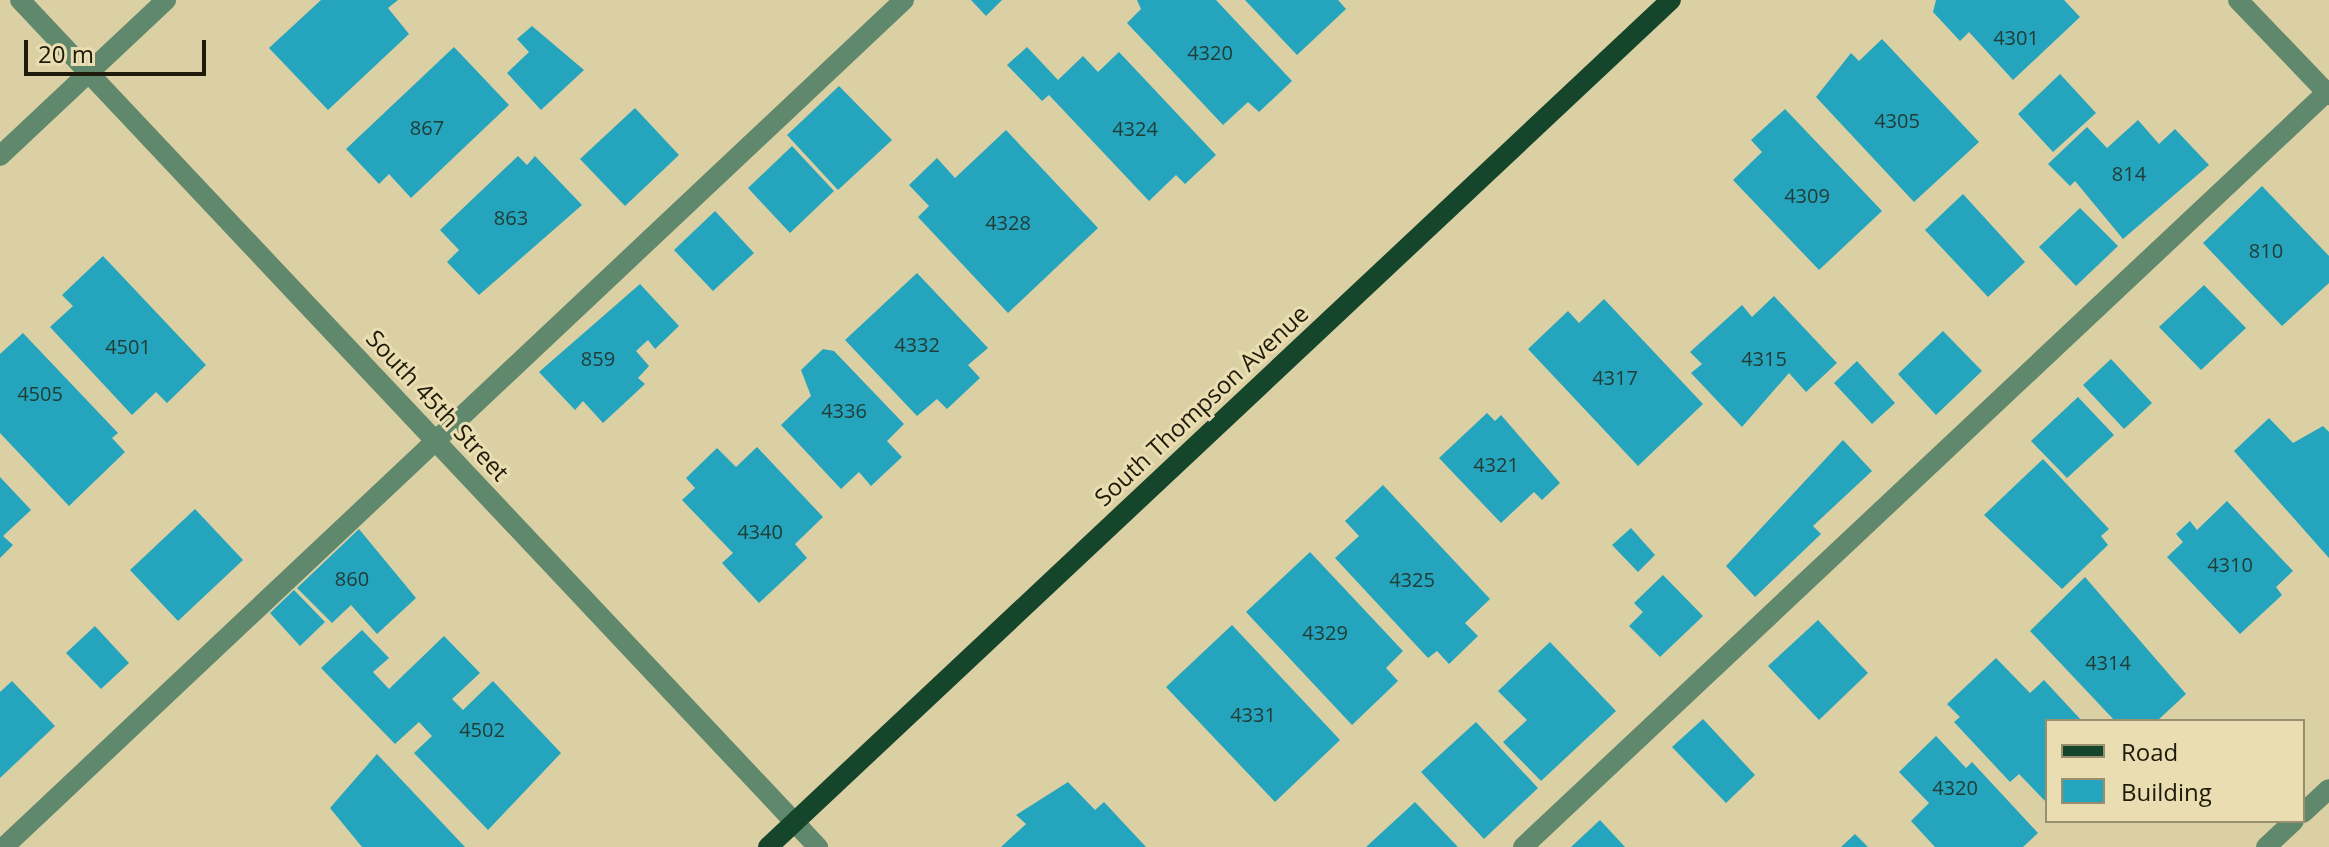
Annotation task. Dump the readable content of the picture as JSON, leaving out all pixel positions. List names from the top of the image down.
{
  "streets": {
    "main road": ["South Thompson Avenue"],
    "street": ["South 45th Street"]
  },
  "crossings": [
    ["South 45th Street", "South Thompson Avenue"]
  ],
  "house_numbers": [
    "4301",
    "4320",
    "4305",
    "867",
    "4324",
    "814",
    "4309",
    "863",
    "4328",
    "810",
    "4332",
    "4501",
    "859",
    "4315",
    "4317",
    "4505",
    "4336",
    "4321",
    "4340",
    "4310",
    "860",
    "4325",
    "4329",
    "4314",
    "4331",
    "4502",
    "4320"
  ],
  "legend": ["Road", "Building"],
  "scale_bar": "20 m"
}
